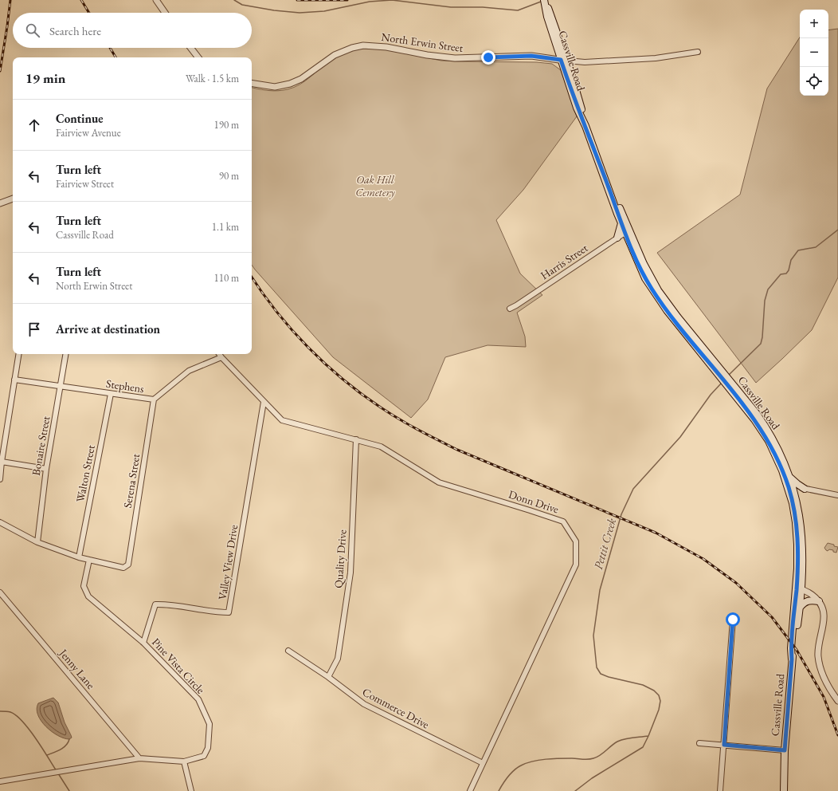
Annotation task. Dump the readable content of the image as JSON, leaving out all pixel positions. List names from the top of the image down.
{
  "streets": {
    "main road": ["Cassville Road"],
    "street": [
      "North Erwin Street",
      "Harris Street",
      "Stephens",
      "Bonaire Street",
      "Walton Street",
      "Serena Street",
      "Donn Drive",
      "Quality Drive",
      "Valley View Drive",
      "Pine Vista Circle",
      "Jenny Lane",
      "Commerce Drive"
    ]
  },
  "crossings": [
    ["North Erwin Street", "Cassville Road"],
    ["Cassville Road", "Harris Street"],
    ["Stephens", "Bonaire Street"],
    ["Stephens", "Walton Street"],
    ["Stephens", "Serena Street"],
    ["Stephens", "Donn Drive"],
    ["Serena Street", "Pine Vista Circle"],
    ["Donn Drive", "Quality Drive"],
    ["Donn Drive", "Valley View Drive"],
    ["Donn Drive", "Commerce Drive"],
    ["Quality Drive", "Commerce Drive"],
    ["Valley View Drive", "Pine Vista Circle"],
    ["Pine Vista Circle", "Jenny Lane"]
  ],
  "water": ["Pettit Creek"],
  "parks": ["Oak Hill Cemetery"],
  "page": {
    "map_buttons": ["+", "−"],
    "search": "Search here",
    "heading": ["19 min", "Walk · 1.5 km"],
    "list": [
      ["Continue", "Fairview Avenue", "190 m"],
      ["Turn left", "Fairview Street", "90 m"],
      ["Turn left", "Cassville Road", "1.1 km"],
      ["Turn left", "North Erwin Street", "110 m"],
      "Arrive at destination"
    ]
  }
}
